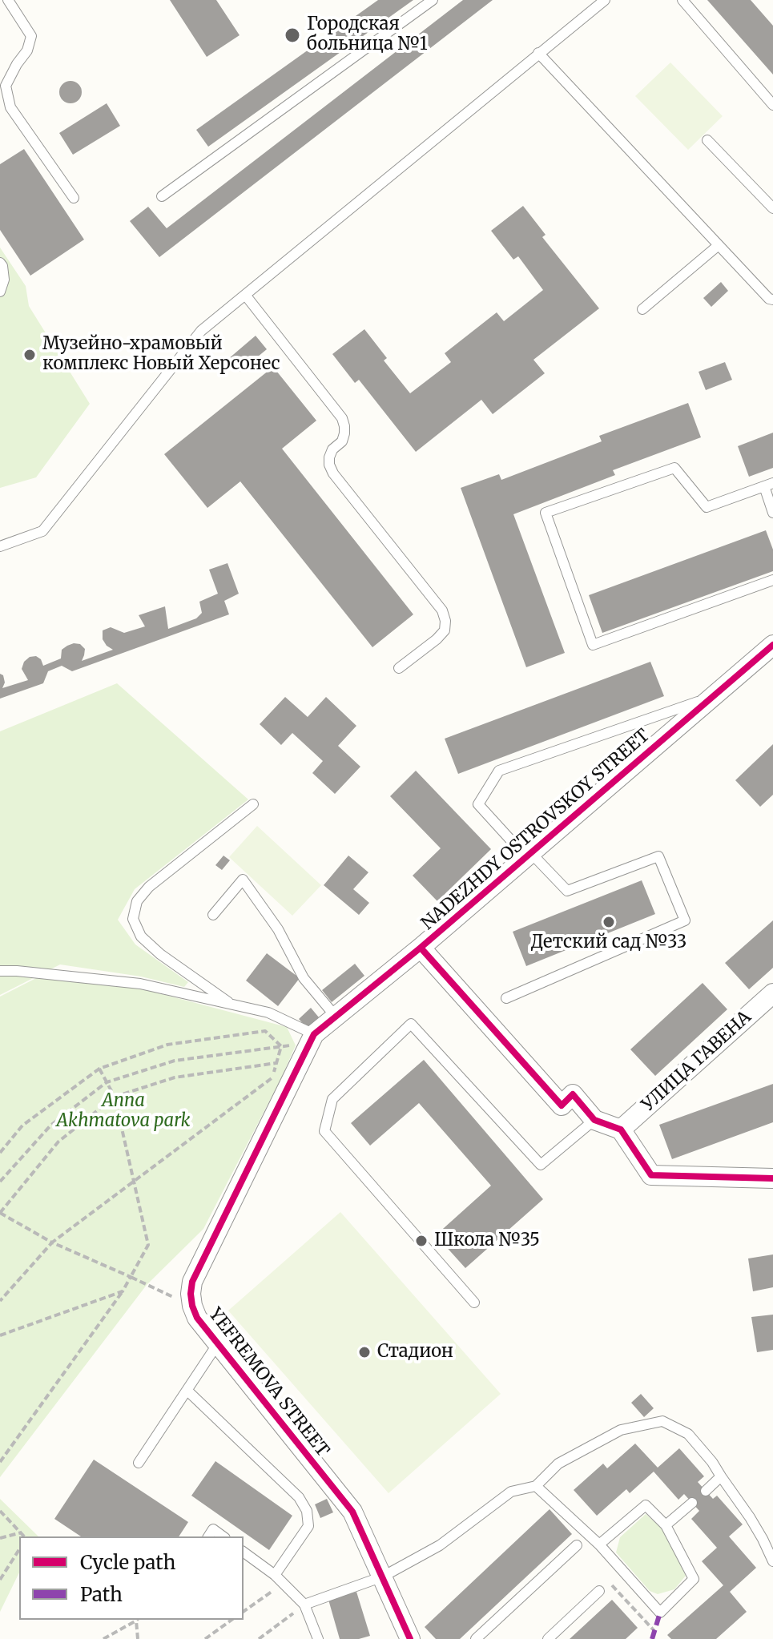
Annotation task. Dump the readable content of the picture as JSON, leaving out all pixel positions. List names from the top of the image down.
{
  "streets": {
    "street": ["NADEZHDY OSTROVSKOY STREET", "УЛИЦА ГАВЕНА", "YEFREMOVA STREET"]
  },
  "crossings": [
    ["NADEZHDY OSTROVSKOY STREET", "YEFREMOVA STREET"]
  ],
  "parks": ["Anna Akhmatova park"],
  "places": [
    "Городская больница №1",
    "Музейно-храмовый комплекс Новый Херсонес",
    "Детский сад №33",
    "Школа №35",
    "Стадион"
  ],
  "legend": ["Cycle path", "Path"]
}
